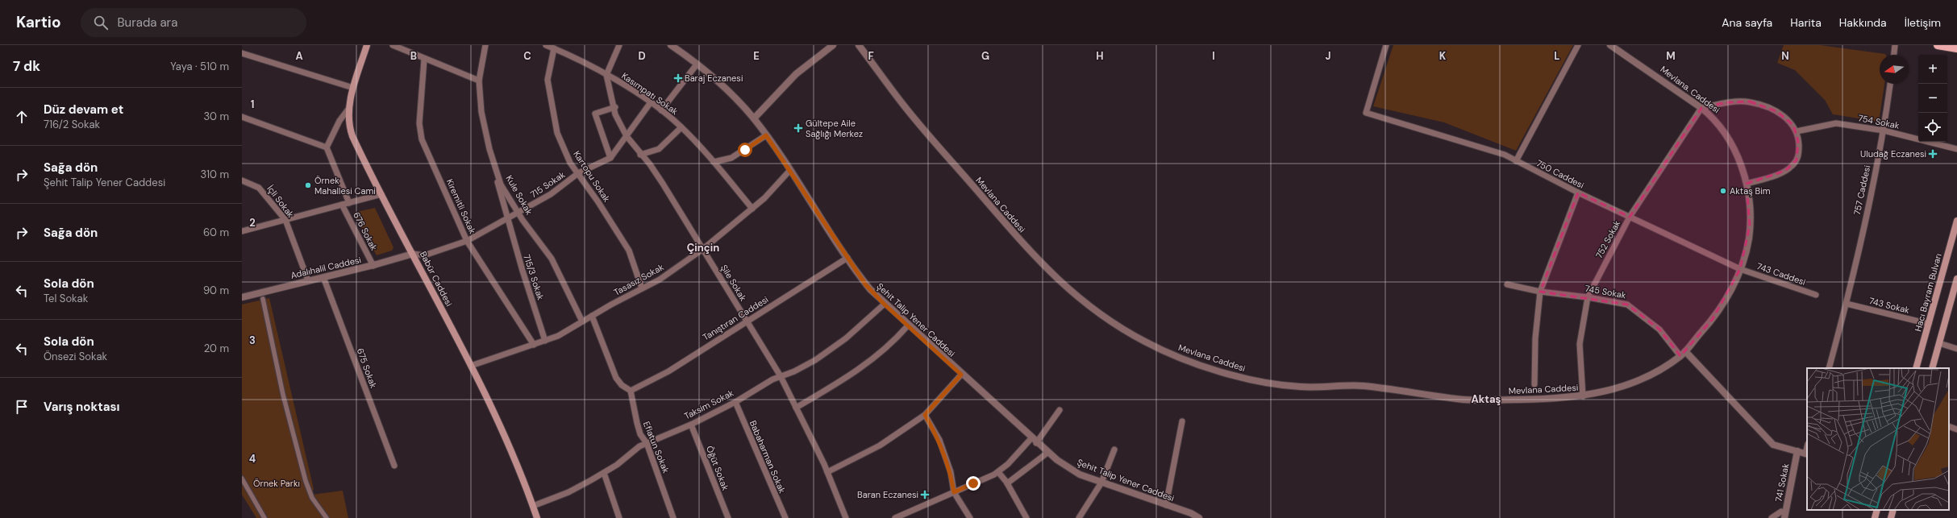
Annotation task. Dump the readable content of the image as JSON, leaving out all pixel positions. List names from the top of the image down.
{
  "streets": {
    "main road": ["Babür Caddesi", "Hacı Bayram Bulvarı"],
    "street": [
      "Mevlana. Caddesi",
      "Kasımpatı Sokak",
      "754 Sokak",
      "750 Caddesi",
      "Kartopu Sokak",
      "715 Sokak",
      "757 Caddesi",
      "Kule Sokak",
      "İçli Sokak",
      "Mevlana Caddesi",
      "Kiremitli Sokak",
      "676 Sokak",
      "752 Sokak",
      "Adalıhalil Caddesi",
      "743 Caddesi",
      "715/3 Sokak",
      "Tasasız Sokak",
      "Şile Sokak",
      "745 Sokak",
      "743 Sokak",
      "Tanıştıran Caddesi",
      "Şehit Talip Yener Caddesi",
      "675 Sokak",
      "Taksim Sokak",
      "Eflatun Sokak",
      "Babaharman Sokak",
      "Öğüt Sokak",
      "741 Sokak"
    ]
  },
  "crossings": [
    ["Mevlana. Caddesi", "750 Caddesi"],
    ["Mevlana. Caddesi", "Mevlana Caddesi"],
    ["Mevlana. Caddesi", "752 Sokak"],
    ["Mevlana. Caddesi", "743 Caddesi"],
    ["Mevlana. Caddesi", "745 Sokak"],
    ["Kasımpatı Sokak", "Kartopu Sokak"],
    ["Kasımpatı Sokak", "715 Sokak"],
    ["Kasımpatı Sokak", "Tasasız Sokak"],
    ["Kasımpatı Sokak", "Şile Sokak"],
    ["754 Sokak", "757 Caddesi"],
    ["750 Caddesi", "752 Sokak"],
    ["750 Caddesi", "743 Caddesi"],
    ["Kartopu Sokak", "715 Sokak"],
    ["Kartopu Sokak", "Tasasız Sokak"],
    ["715 Sokak", "Kule Sokak"],
    ["715 Sokak", "Kiremitli Sokak"],
    ["715 Sokak", "Adalıhalil Caddesi"],
    ["715 Sokak", "715/3 Sokak"],
    ["715 Sokak", "Babür Caddesi"],
    ["715 Sokak", "Şile Sokak"],
    ["757 Caddesi", "743 Sokak"],
    ["Kule Sokak", "715/3 Sokak"],
    ["Kule Sokak", "Tasasız Sokak"],
    ["İçli Sokak", "Adalıhalil Caddesi"],
    ["Mevlana Caddesi", "752 Sokak"],
    ["Mevlana Caddesi", "745 Sokak"],
    ["Kiremitli Sokak", "Tasasız Sokak"],
    ["676 Sokak", "Adalıhalil Caddesi"],
    ["752 Sokak", "745 Sokak"],
    ["Adalıhalil Caddesi", "Babür Caddesi"],
    ["Adalıhalil Caddesi", "675 Sokak"],
    ["715/3 Sokak", "Tasasız Sokak"],
    ["Babür Caddesi", "Tasasız Sokak"],
    ["Babür Caddesi", "Taksim Sokak"],
    ["Tasasız Sokak", "Şile Sokak"],
    ["Tasasız Sokak", "Şehit Talip Yener Caddesi"],
    ["Şile Sokak", "Tanıştıran Caddesi"],
    ["Şile Sokak", "Taksim Sokak"],
    ["745 Sokak", "741 Sokak"],
    ["Hacı Bayram Bulvarı", "743 Sokak"],
    ["Tanıştıran Caddesi", "Şehit Talip Yener Caddesi"],
    ["Tanıştıran Caddesi", "Eflatun Sokak"],
    ["Şehit Talip Yener Caddesi", "Taksim Sokak"],
    ["Taksim Sokak", "Eflatun Sokak"],
    ["Taksim Sokak", "Babaharman Sokak"],
    ["Taksim Sokak", "Öğüt Sokak"]
  ],
  "districts": ["Çinçin", "Aktaş"],
  "parks": ["Örnek Parkı"],
  "places": {
    "health": [
      "Baraj Eczanesi",
      "Gültepe Aile Sağlığı Merkez",
      "Uludağ Eczanesi",
      "Baran Eczanesi"
    ],
    "other": ["Örnek Mahallesi Cami", "Aktaş Bim"]
  },
  "north": "left",
  "page": {
    "header": "Kartio",
    "search": "Burada ara",
    "nav": [
      "Ana sayfa",
      "Harita",
      "Hakkında",
      "İletişim"
    ],
    "heading": ["7 dk", "Yaya · 510 m"],
    "map_buttons": ["+", "−"],
    "list": [
      ["Düz devam et", "716/2 Sokak", "30 m"],
      ["Sağa dön", "Şehit Talip Yener Caddesi", "310 m"],
      ["Sağa dön", "60 m"],
      ["Sola dön", "Tel Sokak", "90 m"],
      ["Sola dön", "Önsezi Sokak", "20 m"],
      "Varış noktası"
    ]
  },
  "grid": {
    "columns": [
      "A",
      "B",
      "C",
      "D",
      "E",
      "F",
      "G",
      "H",
      "I",
      "J",
      "K",
      "L",
      "M",
      "N"
    ],
    "rows": [
      "1",
      "2",
      "3",
      "4"
    ]
  }
}
